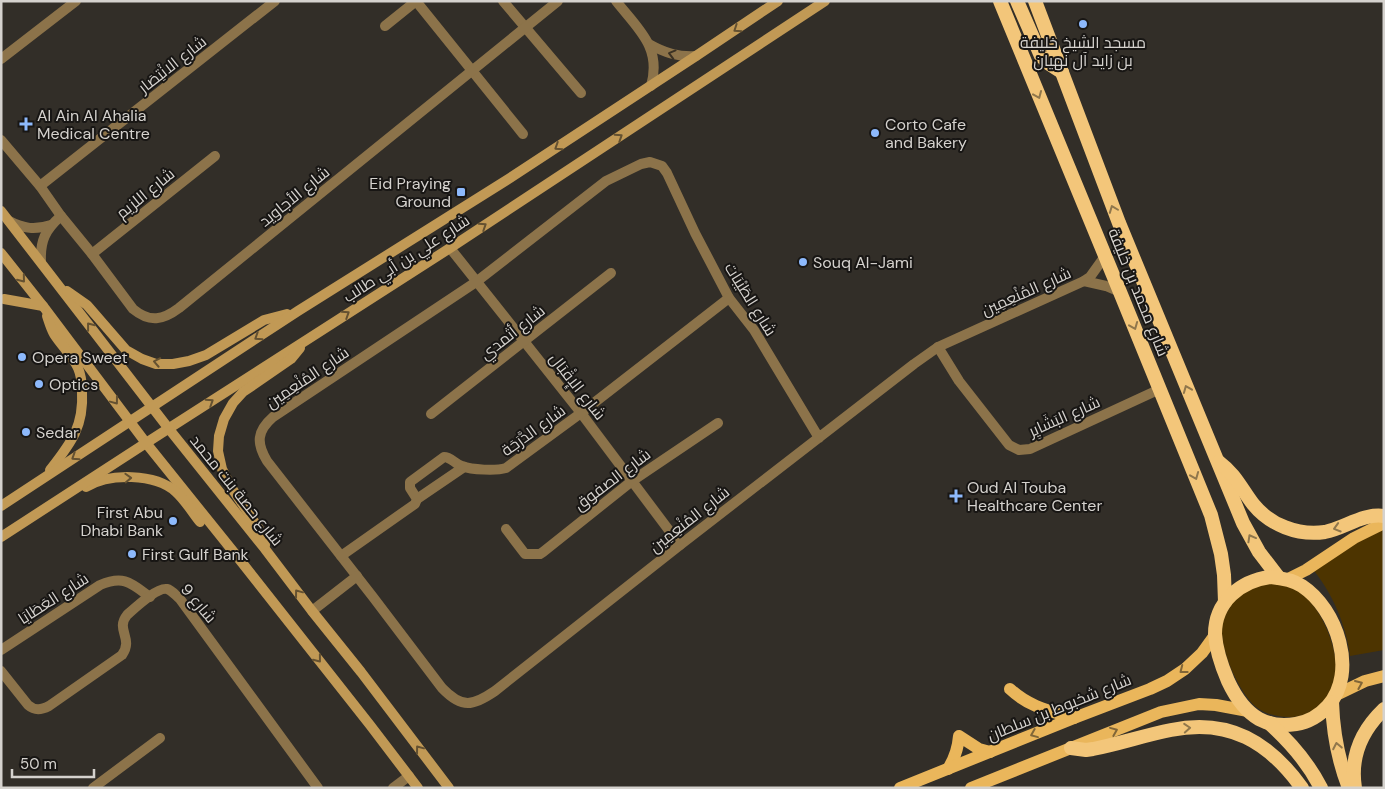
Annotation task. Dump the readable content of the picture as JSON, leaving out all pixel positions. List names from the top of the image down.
{
  "streets": {
    "highway": ["شارع محمد بن خليفة"],
    "main road": ["شارع علي بن أبي طالب", "شارع حصة بنت محمد", "شارع شخبوط بن سلطان"],
    "street": [
      "شارع الانْتِصَار",
      "شارع اللزيم",
      "شارع الأجاويد",
      "شارع المُنْعِمِين",
      "شارع الطَيْبَات",
      "شارع أثمدي",
      "شارع الإِقْبَال",
      "شارع البَشَايِر",
      "شارع الدَّرَجَة",
      "شارع الصفوق",
      "شارع العَطَايَا",
      "شارع 9"
    ]
  },
  "crossings": [
    ["شارع الانْتِصَار", "شارع الأجاويد"],
    ["شارع اللزيم", "شارع الأجاويد"],
    ["شارع علي بن أبي طالب", "شارع الإِقْبَال"],
    ["شارع علي بن أبي طالب", "شارع حصة بنت محمد"],
    ["شارع المُنْعِمِين", "شارع محمد بن خليفة"],
    ["شارع المُنْعِمِين", "شارع الطَيْبَات"],
    ["شارع المُنْعِمِين", "شارع الإِقْبَال"],
    ["شارع المُنْعِمِين", "شارع البَشَايِر"],
    ["شارع محمد بن خليفة", "شارع البَشَايِر"],
    ["شارع محمد بن خليفة", "شارع شخبوط بن سلطان"],
    ["شارع الطَيْبَات", "شارع الدَّرَجَة"],
    ["شارع أثمدي", "شارع الإِقْبَال"],
    ["شارع الإِقْبَال", "شارع الدَّرَجَة"],
    ["شارع الإِقْبَال", "شارع الصفوق"],
    ["شارع العَطَايَا", "شارع 9"]
  ],
  "places": {
    "other": [
      "مسجد الشيخ خليفة بن زايد آل نهيان",
      "Corto Cafe and Bakery",
      "Souq Al-Jami",
      "Opera Sweet",
      "Optics",
      "Sedar",
      "First Abu Dhabi Bank",
      "First Gulf Bank"
    ],
    "health": ["Al Ain Al Ahalia Medical Centre", "Oud Al Touba Healthcare Center"],
    "transit": ["Eid Praying Ground"]
  },
  "scale_bar": "50 m"
}
